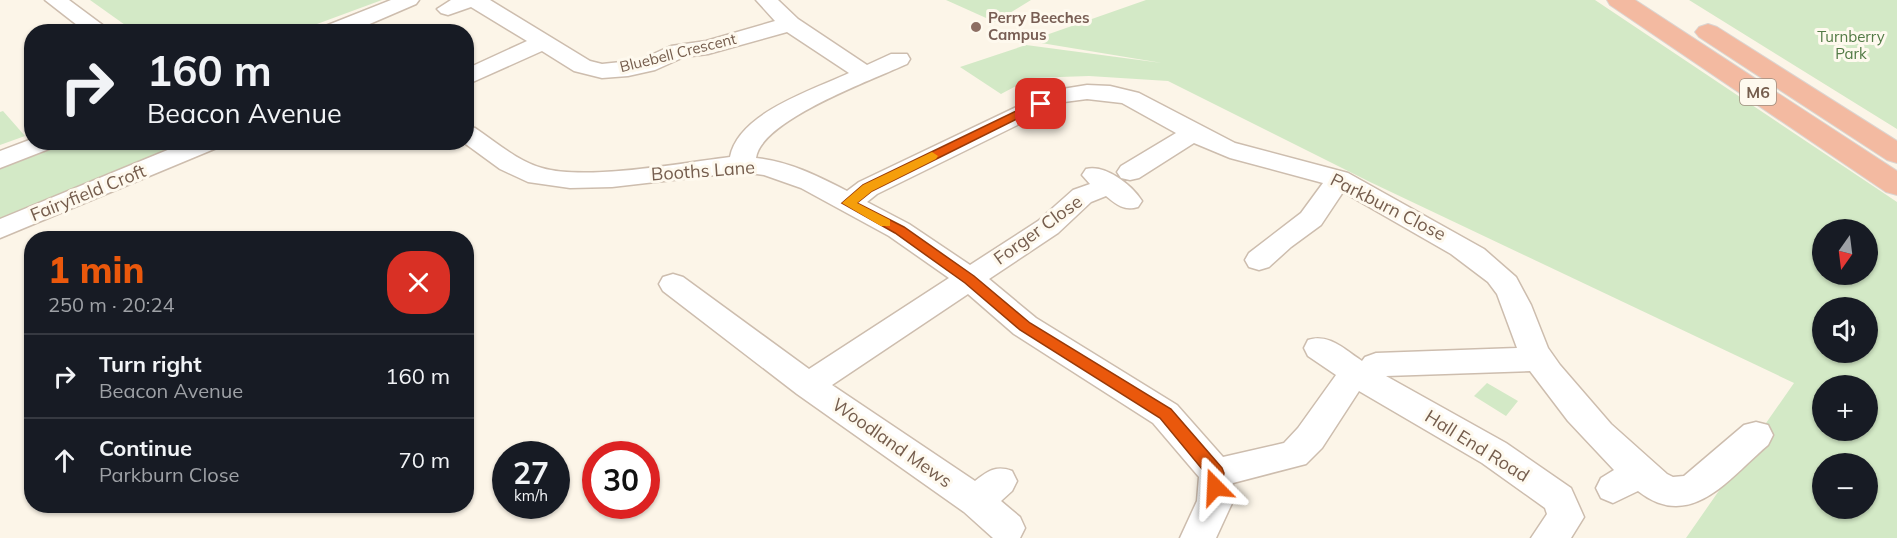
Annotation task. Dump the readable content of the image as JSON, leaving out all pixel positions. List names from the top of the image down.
{
  "streets": {
    "highway": ["M6"],
    "street": [
      "Bluebell Crescent",
      "Booths Lane",
      "Fairyfield Croft",
      "Parkburn Close",
      "Forger Close",
      "Woodland Mews",
      "Hall End Road"
    ]
  },
  "crossings": [
    ["Booths Lane", "Parkburn Close"],
    ["Booths Lane", "Forger Close"],
    ["Booths Lane", "Woodland Mews"],
    ["Parkburn Close", "Forger Close"],
    ["Forger Close", "Woodland Mews"]
  ],
  "parks": ["Turnberry Park"],
  "places": ["Perry Beeches Campus"],
  "north": "bottom",
  "page": {
    "turn": ["160 m", "Beacon Avenue"],
    "map_buttons": ["+", "−"],
    "heading": ["1 min", "250 m · 20:24"],
    "list": [
      {
        "name": "Turn right",
        "note": "Beacon Avenue",
        "value": "160 m"
      },
      {
        "name": "Continue",
        "note": "Parkburn Close",
        "value": "70 m"
      }
    ],
    "speed": "27 km/h",
    "limit": "30"
  }
}
